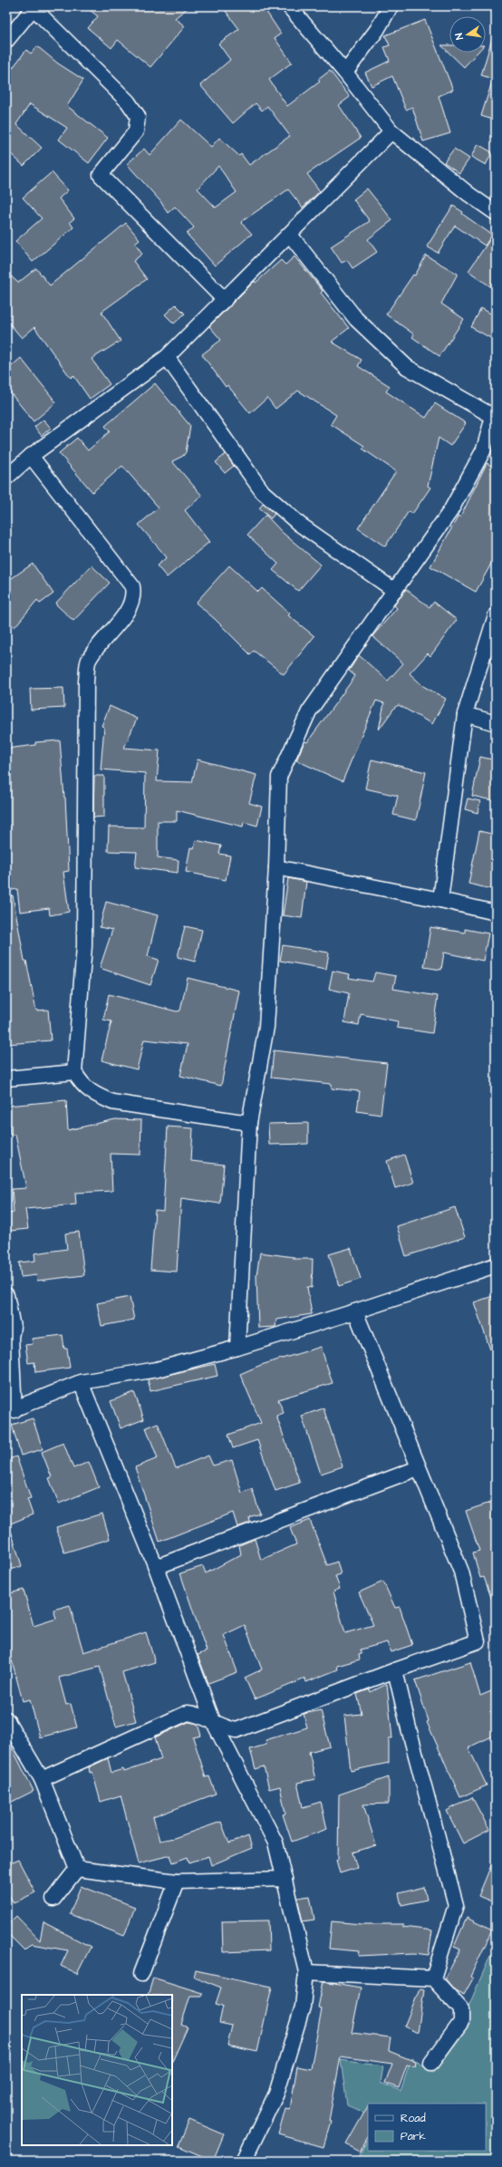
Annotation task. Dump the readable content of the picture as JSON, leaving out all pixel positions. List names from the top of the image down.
{
  "legend": ["Road", "Park"],
  "north": "left"
}
